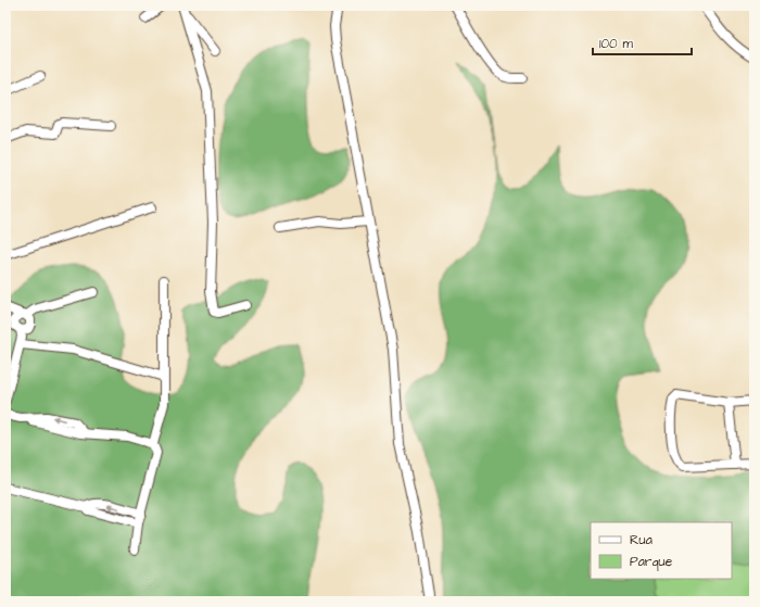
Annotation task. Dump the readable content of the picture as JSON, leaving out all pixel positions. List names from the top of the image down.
{
  "legend": ["Rua", "Parque"],
  "scale_bar": "100 m"
}
